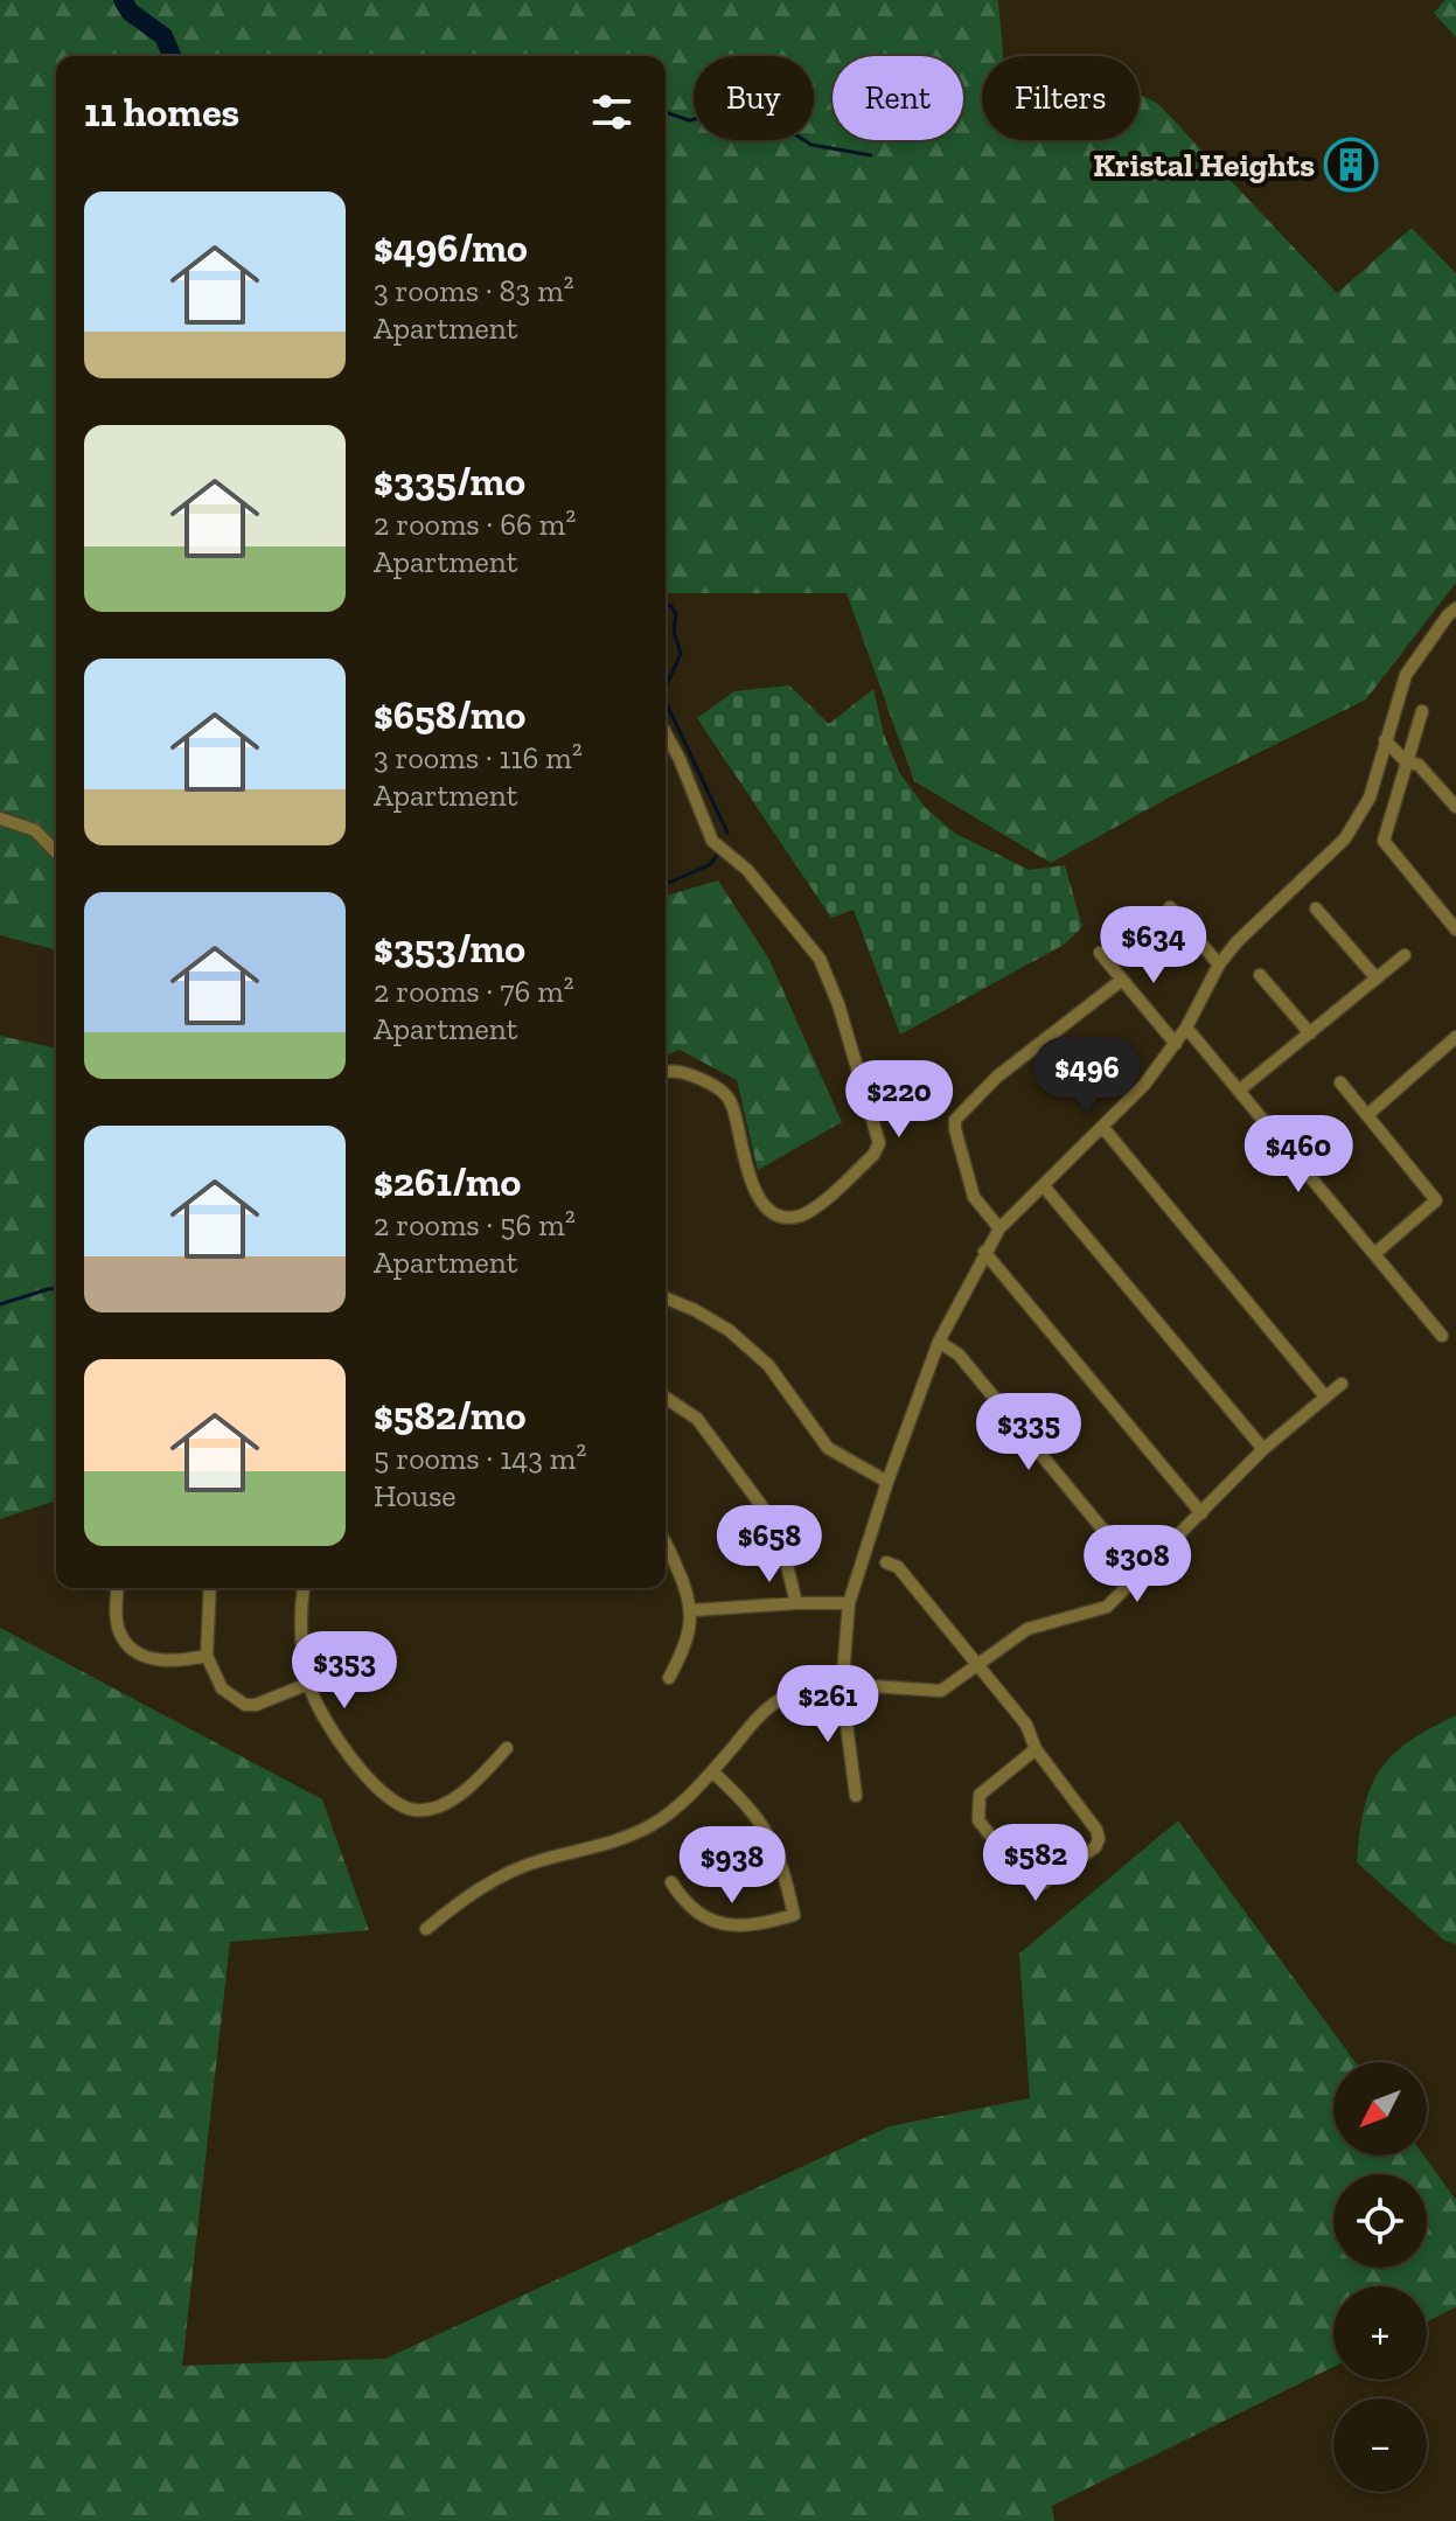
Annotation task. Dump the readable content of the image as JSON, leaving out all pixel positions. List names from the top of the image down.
{
  "places": {
    "building": ["Kristal Heights"]
  },
  "north": "bottom left",
  "page": {
    "chip": ["Buy", "Rent", "Filters"],
    "heading": "11 homes",
    "list": [
      {
        "name": "$496/mo",
        "note": "3 rooms · 83 m² · Apartment"
      },
      {
        "name": "$335/mo",
        "note": "2 rooms · 66 m² · Apartment"
      },
      {
        "name": "$658/mo",
        "note": "3 rooms · 116 m² · Apartment"
      },
      {
        "name": "$353/mo",
        "note": "2 rooms · 76 m² · Apartment"
      },
      {
        "name": "$261/mo",
        "note": "2 rooms · 56 m² · Apartment"
      },
      {
        "name": "$582/mo",
        "note": "5 rooms · 143 m² · House"
      }
    ],
    "price": [
      "$634",
      "$496",
      "$220",
      "$460",
      "$335",
      "$658",
      "$308",
      "$353",
      "$261",
      "$582",
      "$938"
    ],
    "map_buttons": ["+", "−"]
  }
}
